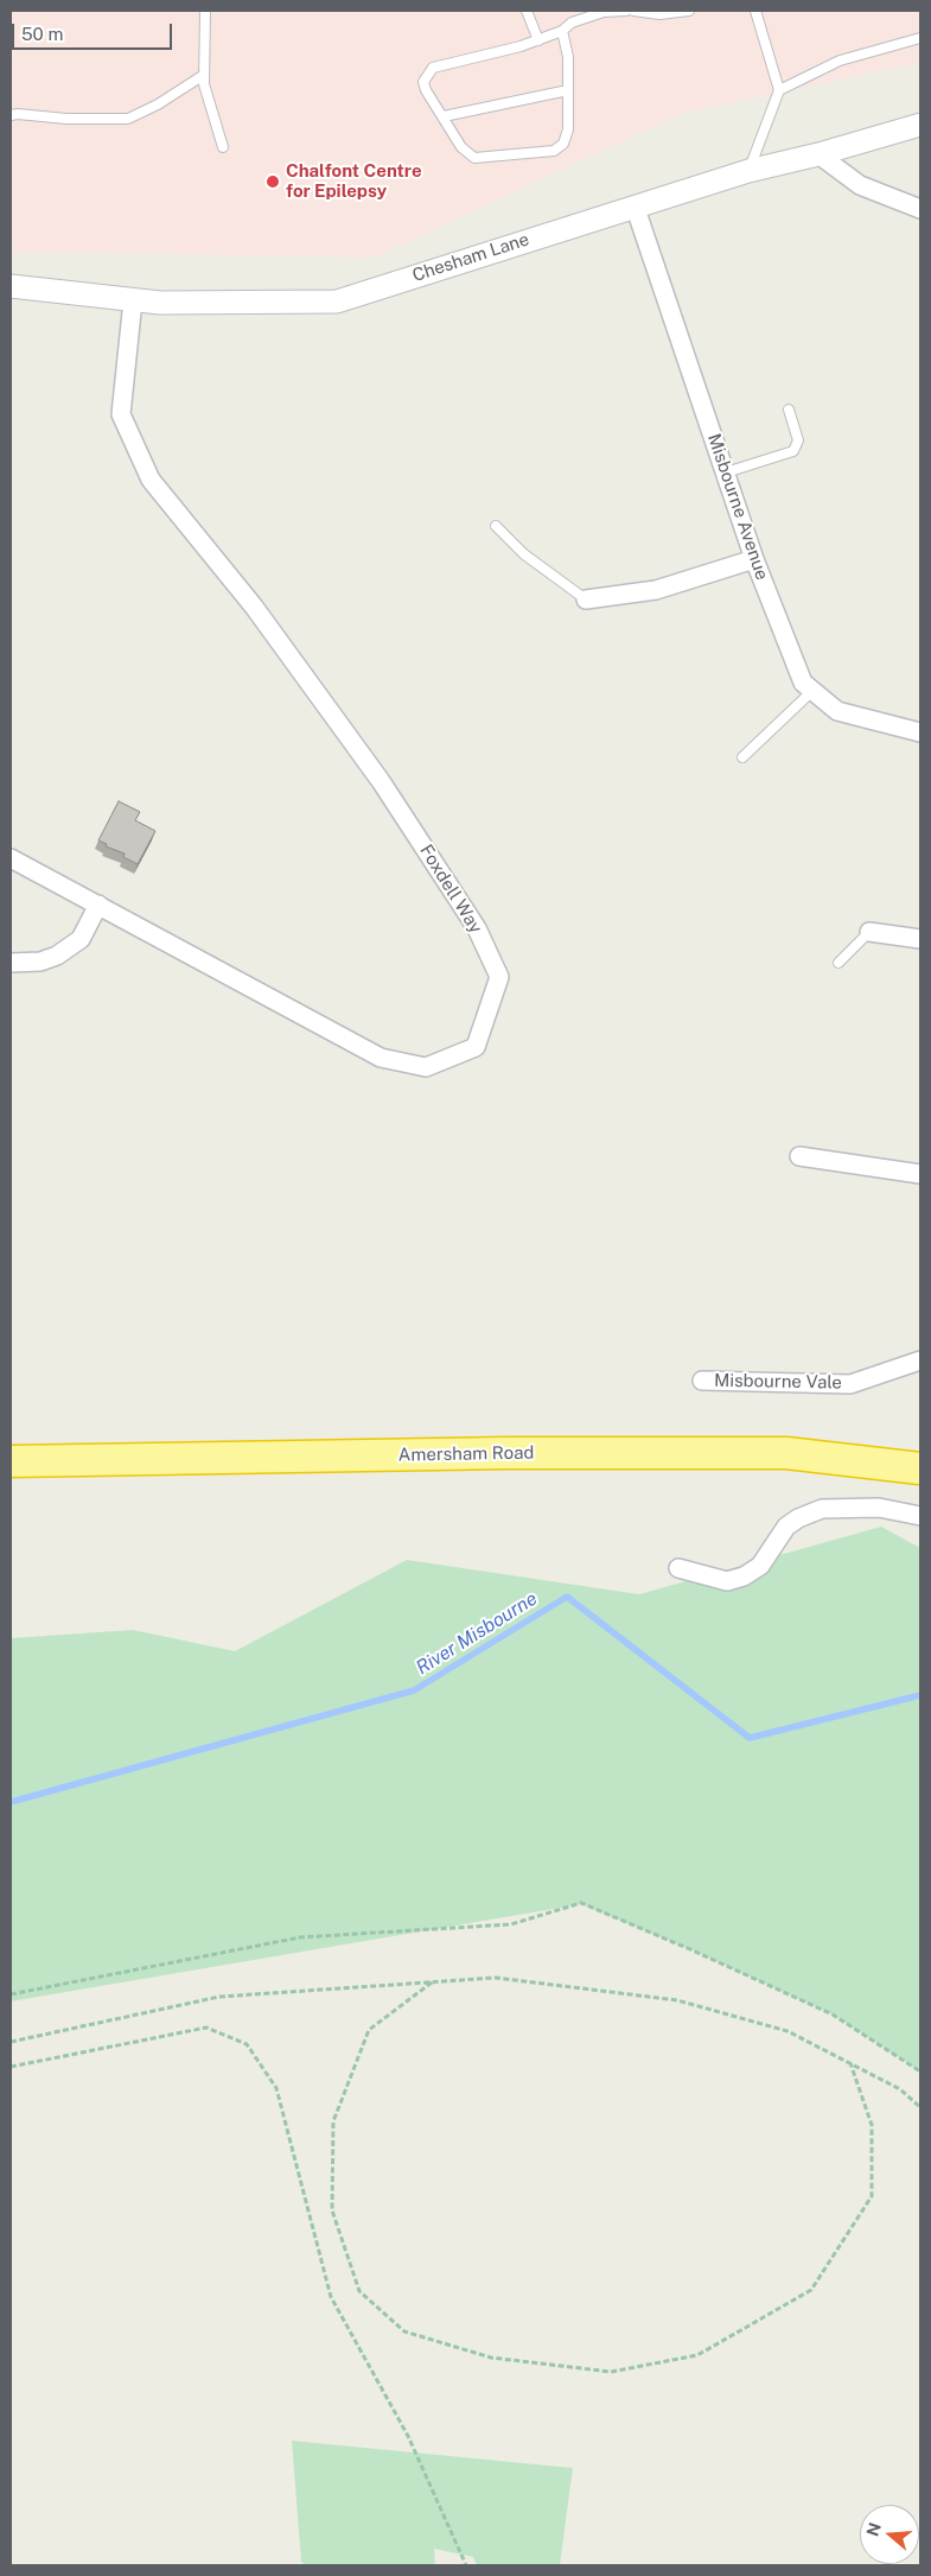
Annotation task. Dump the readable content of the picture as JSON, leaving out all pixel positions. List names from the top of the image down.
{
  "streets": {
    "highway": ["Amersham Road"],
    "street": [
      "Chesham Lane",
      "Misbourne Avenue",
      "Foxdell Way",
      "Misbourne Vale"
    ]
  },
  "crossings": [
    ["Chesham Lane", "Misbourne Avenue"],
    ["Chesham Lane", "Foxdell Way"]
  ],
  "water": ["River Misbourne"],
  "places": ["Chalfont Centre for Epilepsy"],
  "scale_bar": "50 m",
  "north": "left"
}
